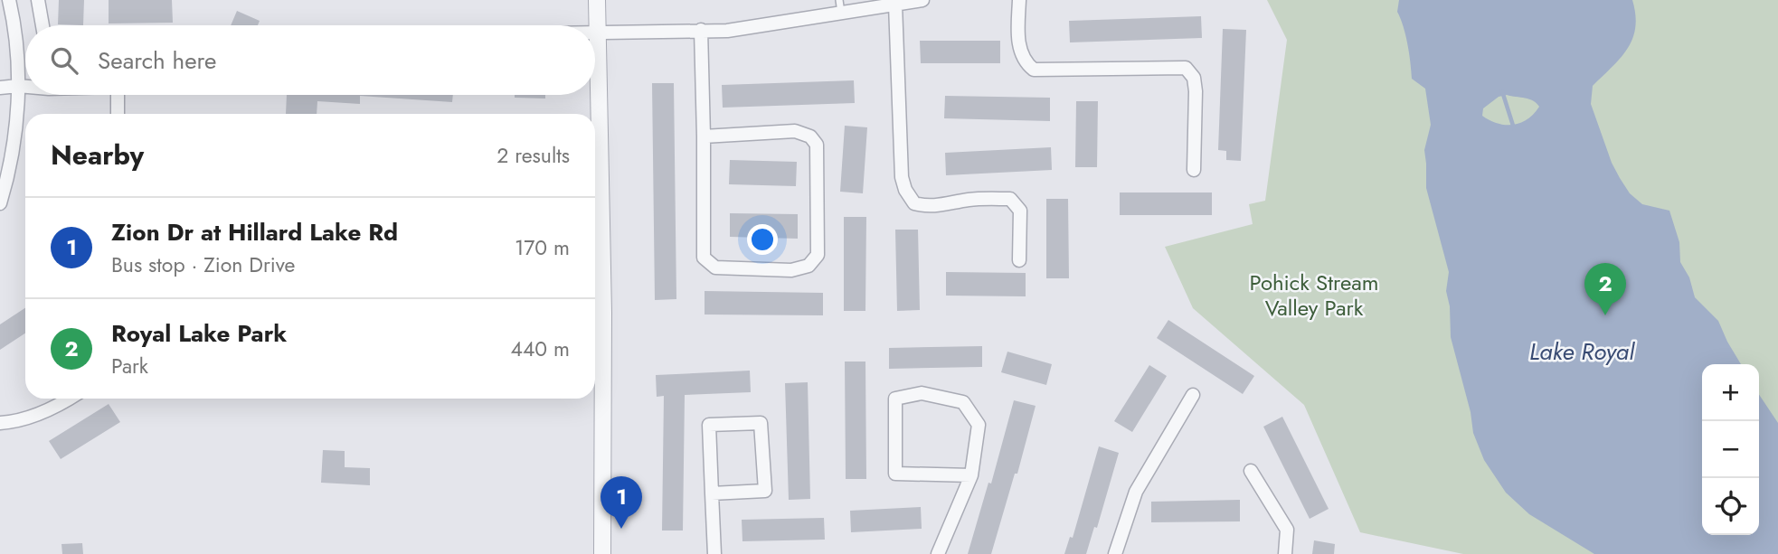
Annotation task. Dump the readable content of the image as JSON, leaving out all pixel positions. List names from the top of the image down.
{
  "water": ["Lake Royal"],
  "parks": ["Pohick Stream Valley Park"],
  "page": {
    "search": "Search here",
    "heading": ["Nearby", "2 results"],
    "list": [
      {
        "mark": "1",
        "name": "Zion Dr at Hillard Lake Rd",
        "note": "Bus stop · Zion Drive",
        "value": "170 m"
      },
      {
        "mark": "2",
        "name": "Royal Lake Park",
        "note": "Park",
        "value": "440 m"
      }
    ],
    "pins": ["2", "1"],
    "map_buttons": ["+", "−"]
  }
}
